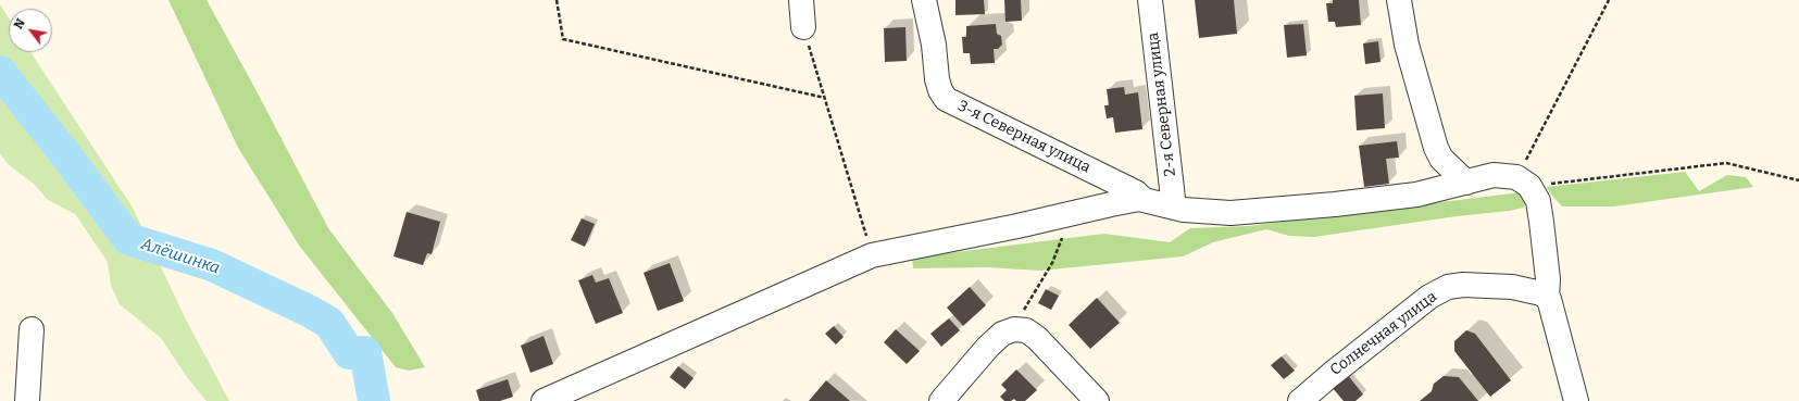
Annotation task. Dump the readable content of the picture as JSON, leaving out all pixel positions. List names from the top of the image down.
{
  "streets": {
    "street": ["2-я Северная улица", "3-я Северная улица", "Солнечная улица"]
  },
  "water": ["Алёшинка"],
  "north": "top left"
}
